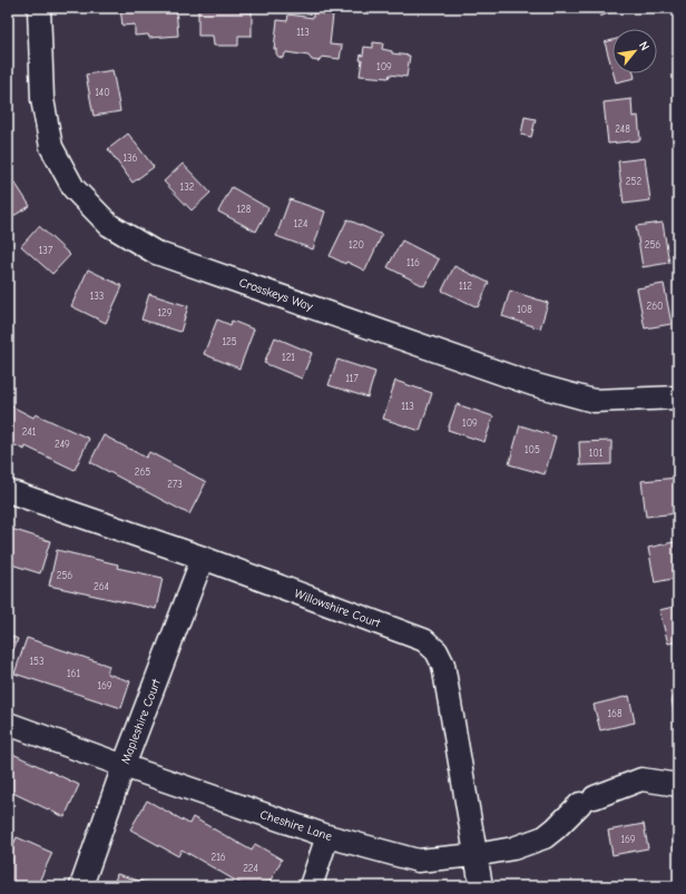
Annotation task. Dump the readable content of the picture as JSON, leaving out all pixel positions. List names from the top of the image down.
{
  "streets": {
    "street": [
      "Crosskeys Way",
      "Willowshire Court",
      "Mapleshire Court",
      "Cheshire Lane"
    ]
  },
  "crossings": [
    ["Willowshire Court", "Mapleshire Court"],
    ["Willowshire Court", "Cheshire Lane"],
    ["Mapleshire Court", "Cheshire Lane"]
  ],
  "house_numbers": [
    "113",
    "109",
    "140",
    "248",
    "136",
    "252",
    "132",
    "128",
    "124",
    "120",
    "256",
    "137",
    "116",
    "112",
    "133",
    "260",
    "108",
    "129",
    "125",
    "121",
    "117",
    "113",
    "109",
    "241",
    "249",
    "105",
    "101",
    "265",
    "273",
    "256",
    "264",
    "153",
    "161",
    "169",
    "168",
    "169",
    "216",
    "224"
  ],
  "north": "top right"
}
